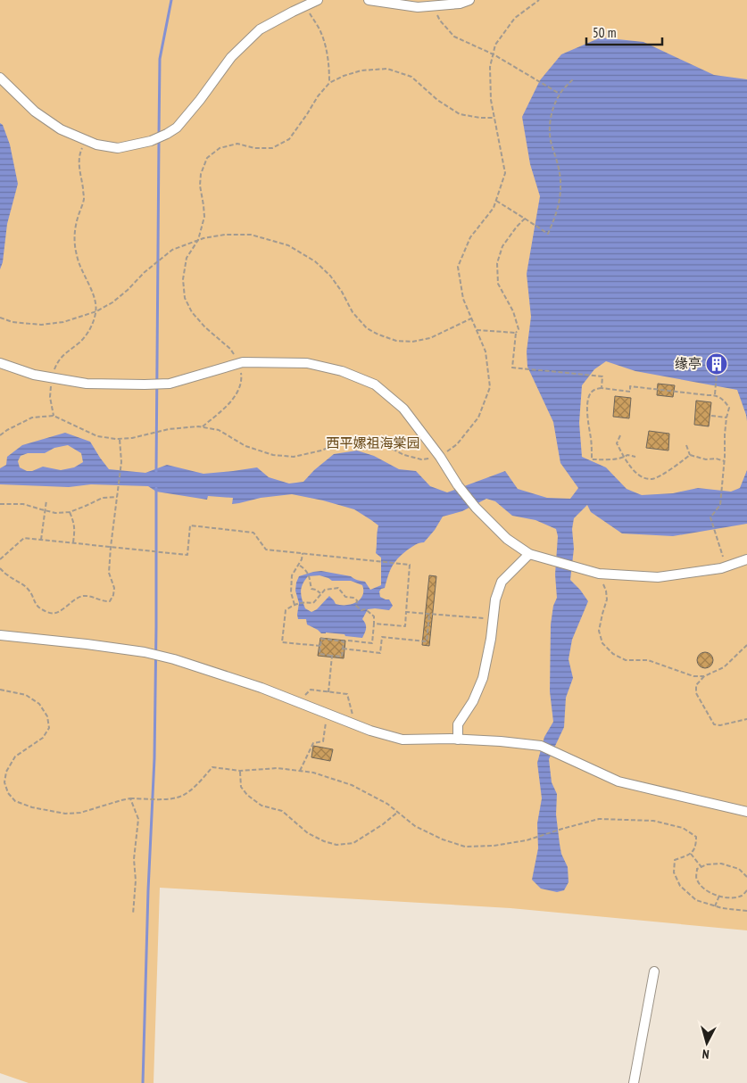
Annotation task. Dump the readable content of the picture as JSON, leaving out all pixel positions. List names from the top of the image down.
{
  "parks": ["西平嫘祖海棠园"],
  "places": {
    "building": ["缘亭"]
  },
  "scale_bar": "50 m",
  "north": "bottom"
}
